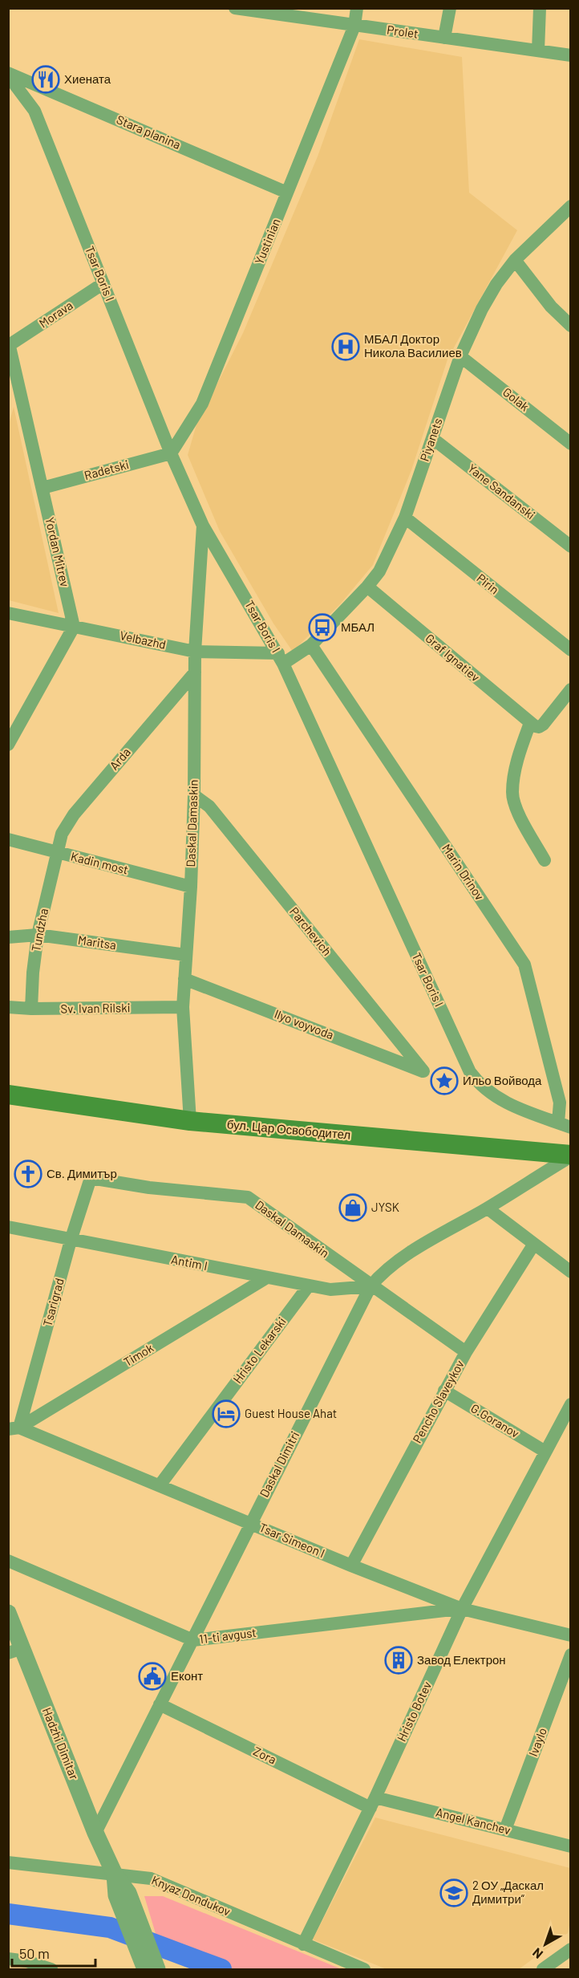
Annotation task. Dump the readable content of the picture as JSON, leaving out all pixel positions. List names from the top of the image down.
{
  "streets": {
    "main road": ["бул. Цар Освободител"],
    "street": [
      "Prolet",
      "Stara planina",
      "Yustinian",
      "Tsar Boris I",
      "Morava",
      "Golak",
      "Piyanets",
      "Radetski",
      "Yane Sandanski",
      "Yordan Mitrev",
      "Pirin",
      "Velbazhd",
      "Graf Ignatiev",
      "Arda",
      "Daskal Damaskin",
      "Kadin most",
      "Marin Drinov",
      "Tundzha",
      "Parchevich",
      "Maritsa",
      "Sv. Ivan Rilski",
      "Ilyo voyvoda",
      "Antim I",
      "Tsarigrad",
      "Hristo Lekarski",
      "Timok",
      "Pencho Slaveykov",
      "G.Goranov",
      "Daskal Dimitri",
      "Tsar Simeon I",
      "11-ti avgust",
      "Hristo Botev",
      "Ivaylo",
      "Hadzhi Dimitar",
      "Zora",
      "Angel Kanchev",
      "Knyaz Dondukov"
    ]
  },
  "crossings": [
    ["Prolet", "Yustinian"],
    ["Stara planina", "Yustinian"],
    ["Stara planina", "Tsar Boris I"],
    ["Yustinian", "Tsar Boris I"],
    ["Yustinian", "Radetski"],
    ["Tsar Boris I", "Morava"],
    ["Tsar Boris I", "Piyanets"],
    ["Tsar Boris I", "Radetski"],
    ["Tsar Boris I", "Velbazhd"],
    ["Tsar Boris I", "Daskal Damaskin"],
    ["Tsar Boris I", "Marin Drinov"],
    ["Morava", "Yordan Mitrev"],
    ["Golak", "Piyanets"],
    ["Piyanets", "Yane Sandanski"],
    ["Piyanets", "Pirin"],
    ["Piyanets", "Velbazhd"],
    ["Piyanets", "Graf Ignatiev"],
    ["Piyanets", "Marin Drinov"],
    ["Radetski", "Yordan Mitrev"],
    ["Yordan Mitrev", "Velbazhd"],
    ["Velbazhd", "Daskal Damaskin"],
    ["Arda", "Daskal Damaskin"],
    ["Arda", "Kadin most"],
    ["Arda", "Tundzha"],
    ["Daskal Damaskin", "Kadin most"],
    ["Daskal Damaskin", "Parchevich"],
    ["Daskal Damaskin", "Maritsa"],
    ["Daskal Damaskin", "Sv. Ivan Rilski"],
    ["Daskal Damaskin", "Ilyo voyvoda"],
    ["Daskal Damaskin", "бул. Цар Освободител"],
    ["Daskal Damaskin", "Antim I"],
    ["Daskal Damaskin", "Tsarigrad"],
    ["Daskal Damaskin", "Pencho Slaveykov"],
    ["Daskal Damaskin", "Daskal Dimitri"],
    ["Kadin most", "Tundzha"],
    ["Tundzha", "Maritsa"],
    ["Tundzha", "Sv. Ivan Rilski"],
    ["Parchevich", "Ilyo voyvoda"],
    ["бул. Цар Освободител", "Daskal Dimitri"],
    ["Antim I", "Tsarigrad"],
    ["Antim I", "Hristo Lekarski"],
    ["Antim I", "Timok"],
    ["Antim I", "Daskal Dimitri"],
    ["Tsarigrad", "Timok"],
    ["Tsarigrad", "Tsar Simeon I"],
    ["Hristo Lekarski", "Tsar Simeon I"],
    ["Timok", "Tsar Simeon I"],
    ["Pencho Slaveykov", "G.Goranov"],
    ["Pencho Slaveykov", "Tsar Simeon I"],
    ["G.Goranov", "Hristo Botev"],
    ["Daskal Dimitri", "Tsar Simeon I"],
    ["Daskal Dimitri", "11-ti avgust"],
    ["Daskal Dimitri", "Hadzhi Dimitar"],
    ["Daskal Dimitri", "Zora"],
    ["Tsar Simeon I", "11-ti avgust"],
    ["Tsar Simeon I", "Hristo Botev"],
    ["11-ti avgust", "Hristo Botev"],
    ["Hristo Botev", "Zora"],
    ["Hristo Botev", "Angel Kanchev"],
    ["Hristo Botev", "Knyaz Dondukov"],
    ["Ivaylo", "Angel Kanchev"],
    ["Hadzhi Dimitar", "Knyaz Dondukov"],
    ["Zora", "Angel Kanchev"]
  ],
  "places": {
    "restaurant": ["Хиената"],
    "hospital": ["МБАЛ Доктор Никола Василиев"],
    "bus stop": ["МБАЛ"],
    "place": ["Ильо Войвода"],
    "church": ["Св. Димитър"],
    "shop": ["JYSK"],
    "hotel": ["Guest House Ahat"],
    "building": ["Завод Електрон"],
    "public building": ["Еконт"],
    "school or university": ["2 ОУ „Даскал Димитри“"]
  },
  "scale_bar": "50 m",
  "north": "bottom left"
}
